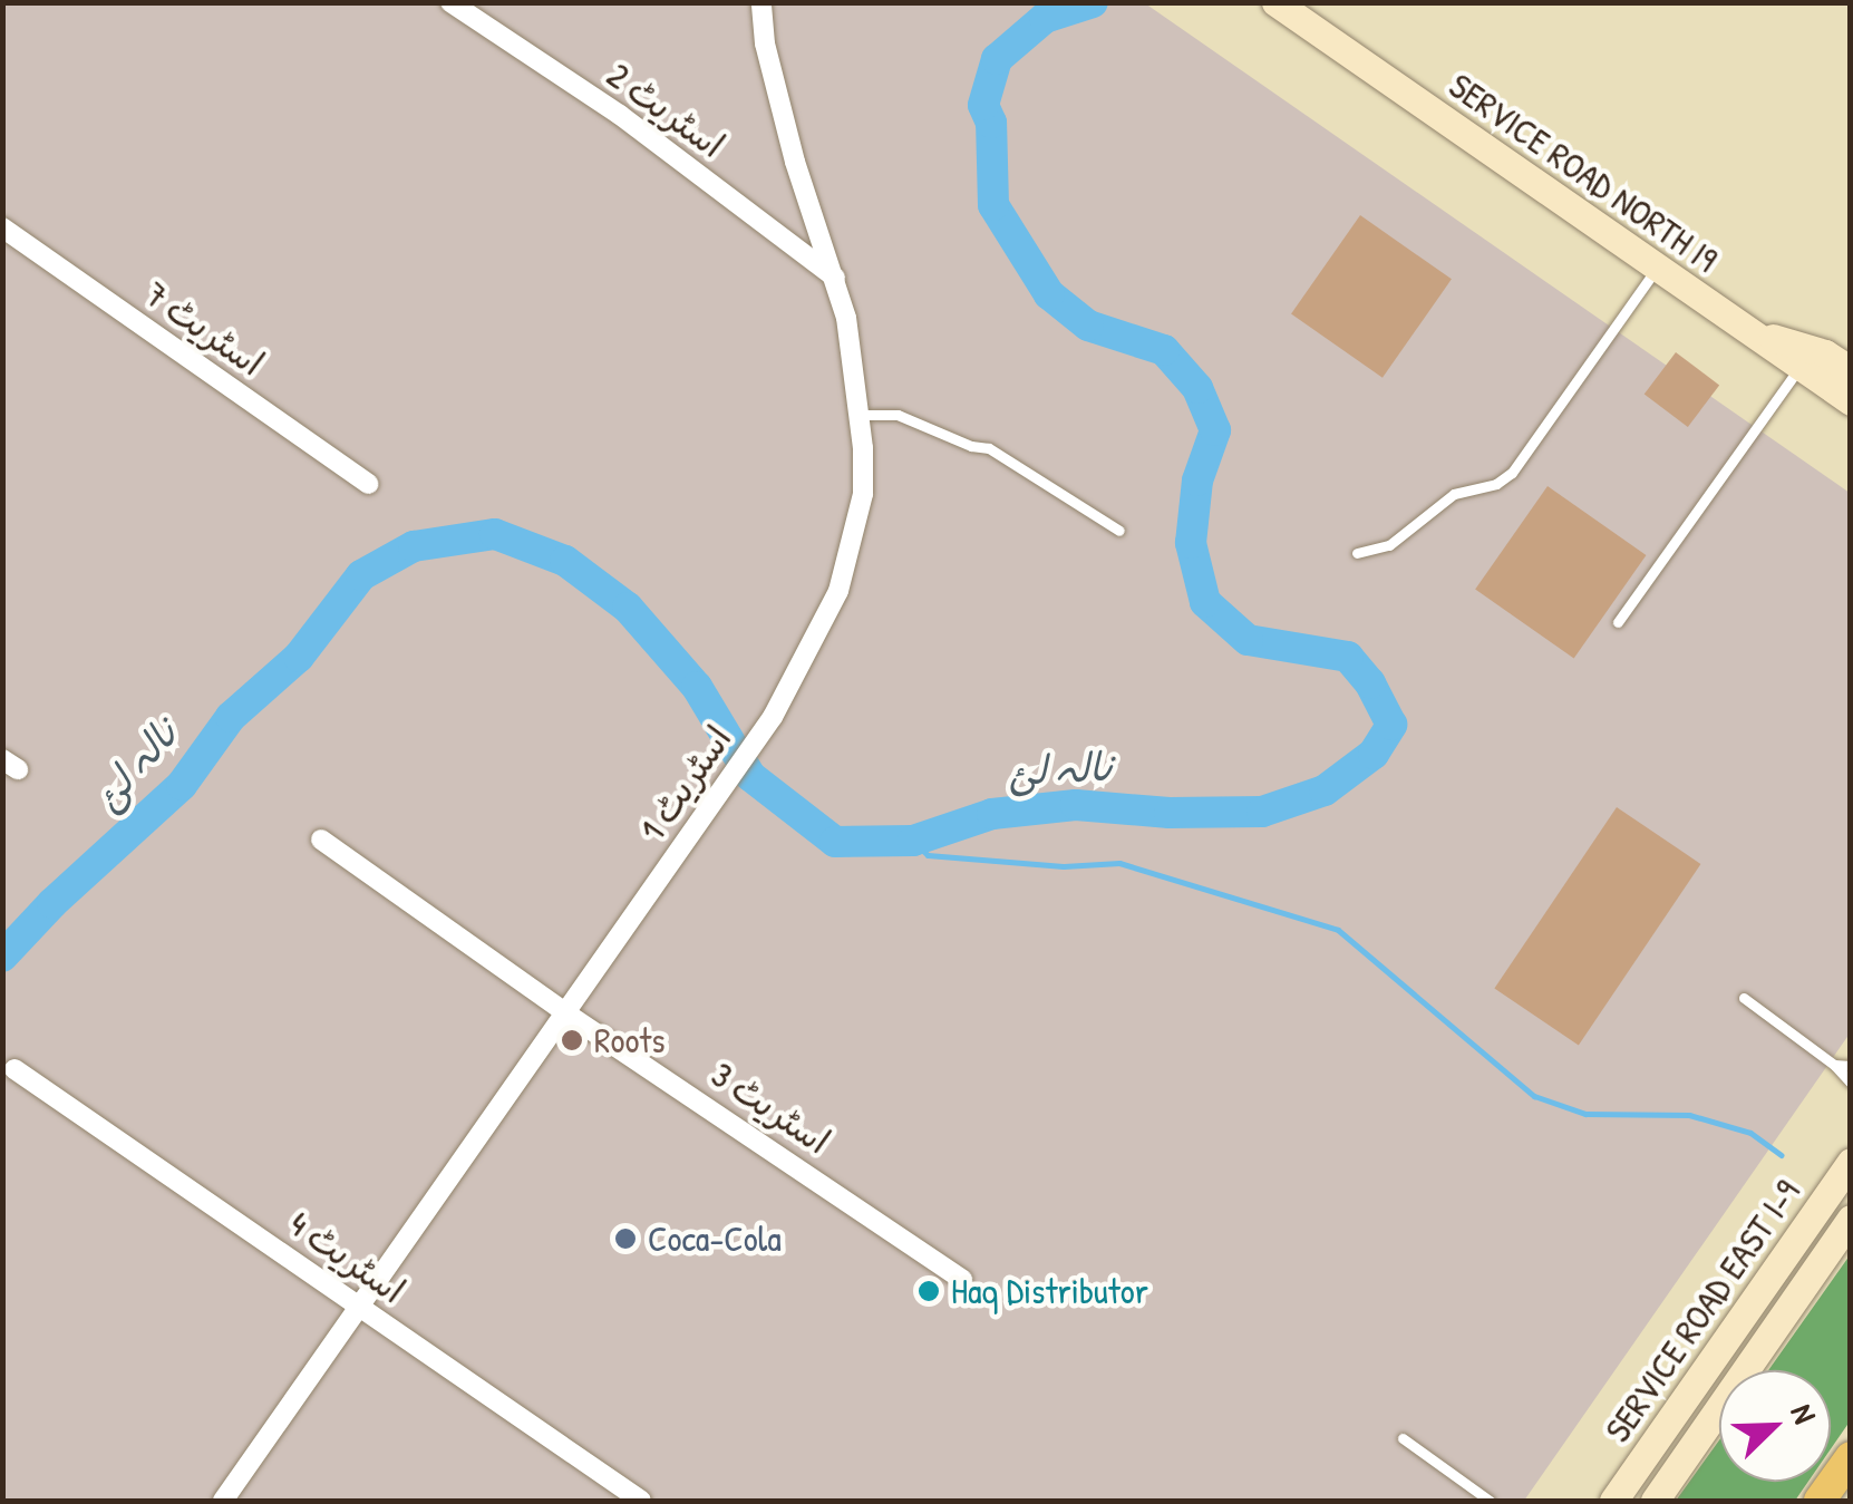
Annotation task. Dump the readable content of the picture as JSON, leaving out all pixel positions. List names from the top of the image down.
{
  "streets": {
    "main road": ["SERVICE ROAD NORTH I9", "SERVICE ROAD EAST I-9"],
    "street": [
      "اسٹریٹ 2",
      "اسٹریٹ 7",
      "اسٹریٹ 1",
      "اسٹریٹ 3",
      "اسٹریٹ 4"
    ]
  },
  "crossings": [
    ["اسٹریٹ 2", "اسٹریٹ 1"],
    ["اسٹریٹ 1", "اسٹریٹ 3"],
    ["اسٹریٹ 1", "اسٹریٹ 4"]
  ],
  "water": ["نالہ لئ"],
  "places": ["Roots", "Coca-Cola", "Haq Distributor"],
  "north": "top right"
}
